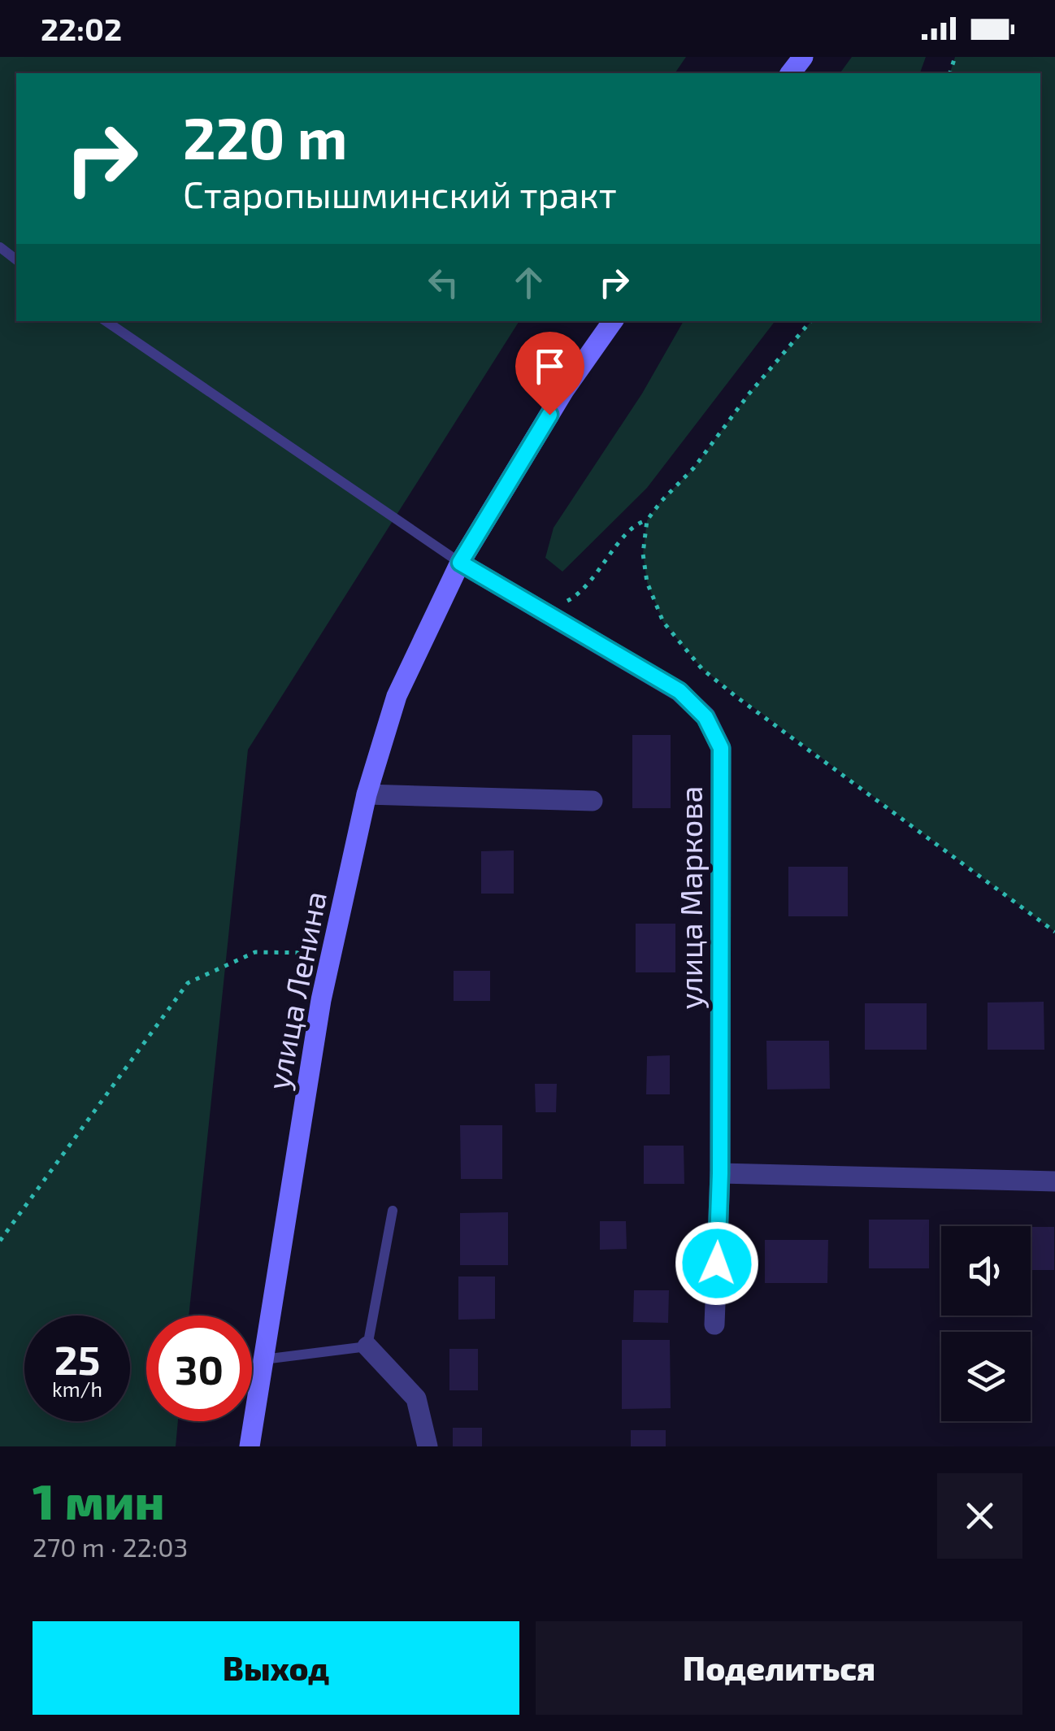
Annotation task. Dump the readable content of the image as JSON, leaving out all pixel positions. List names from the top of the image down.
{
  "streets": {
    "street": ["улица Маркова", "улица Ленина"]
  },
  "crossings": [
    ["улица Маркова", "улица Ленина"]
  ],
  "page": {
    "status": "22:02",
    "turn": ["220 m", "Старопышминский тракт"],
    "speed": "25 km/h",
    "limit": "30",
    "heading": ["1 мин", "270 m · 22:03"],
    "buttons": ["Выход", "Поделиться"]
  }
}
